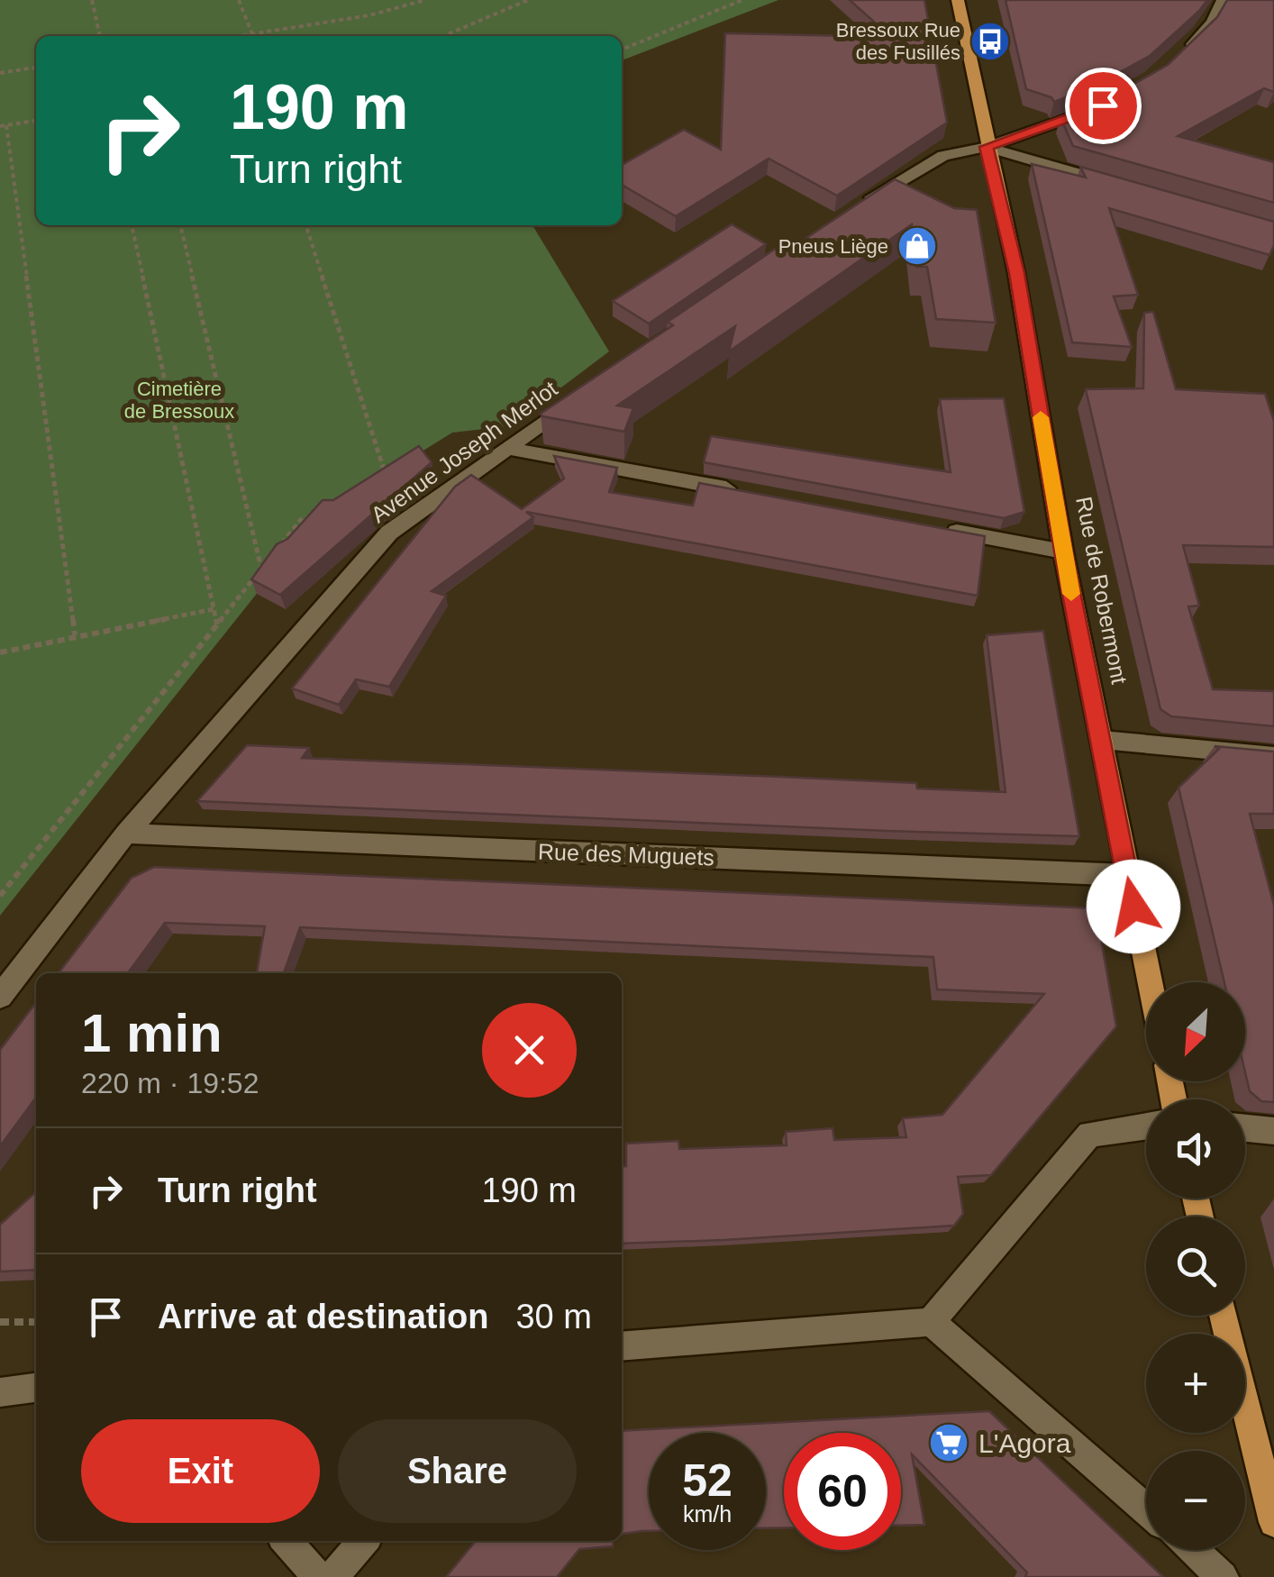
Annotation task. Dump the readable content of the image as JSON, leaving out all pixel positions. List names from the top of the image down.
{
  "streets": {
    "main road": ["Rue de Robermont"],
    "street": ["Avenue Joseph Merlot", "Rue des Muguets"]
  },
  "crossings": [
    ["Avenue Joseph Merlot", "Rue des Muguets"],
    ["Rue de Robermont", "Rue des Muguets"]
  ],
  "parks": ["Cimetière de Bressoux"],
  "places": {
    "bus stop": ["Bressoux Rue des Fusillés"],
    "shop": ["Pneus Liège"],
    "supermarket": ["L'Agora"]
  },
  "north": "bottom left",
  "page": {
    "turn": ["190 m", "Turn right"],
    "heading": ["1 min", "220 m · 19:52"],
    "map_buttons": ["+", "−"],
    "list": [
      {
        "name": "Turn right",
        "value": "190 m"
      },
      {
        "name": "Arrive at destination",
        "value": "30 m"
      }
    ],
    "buttons": ["Exit", "Share"],
    "speed": "52 km/h",
    "limit": "60"
  }
}
